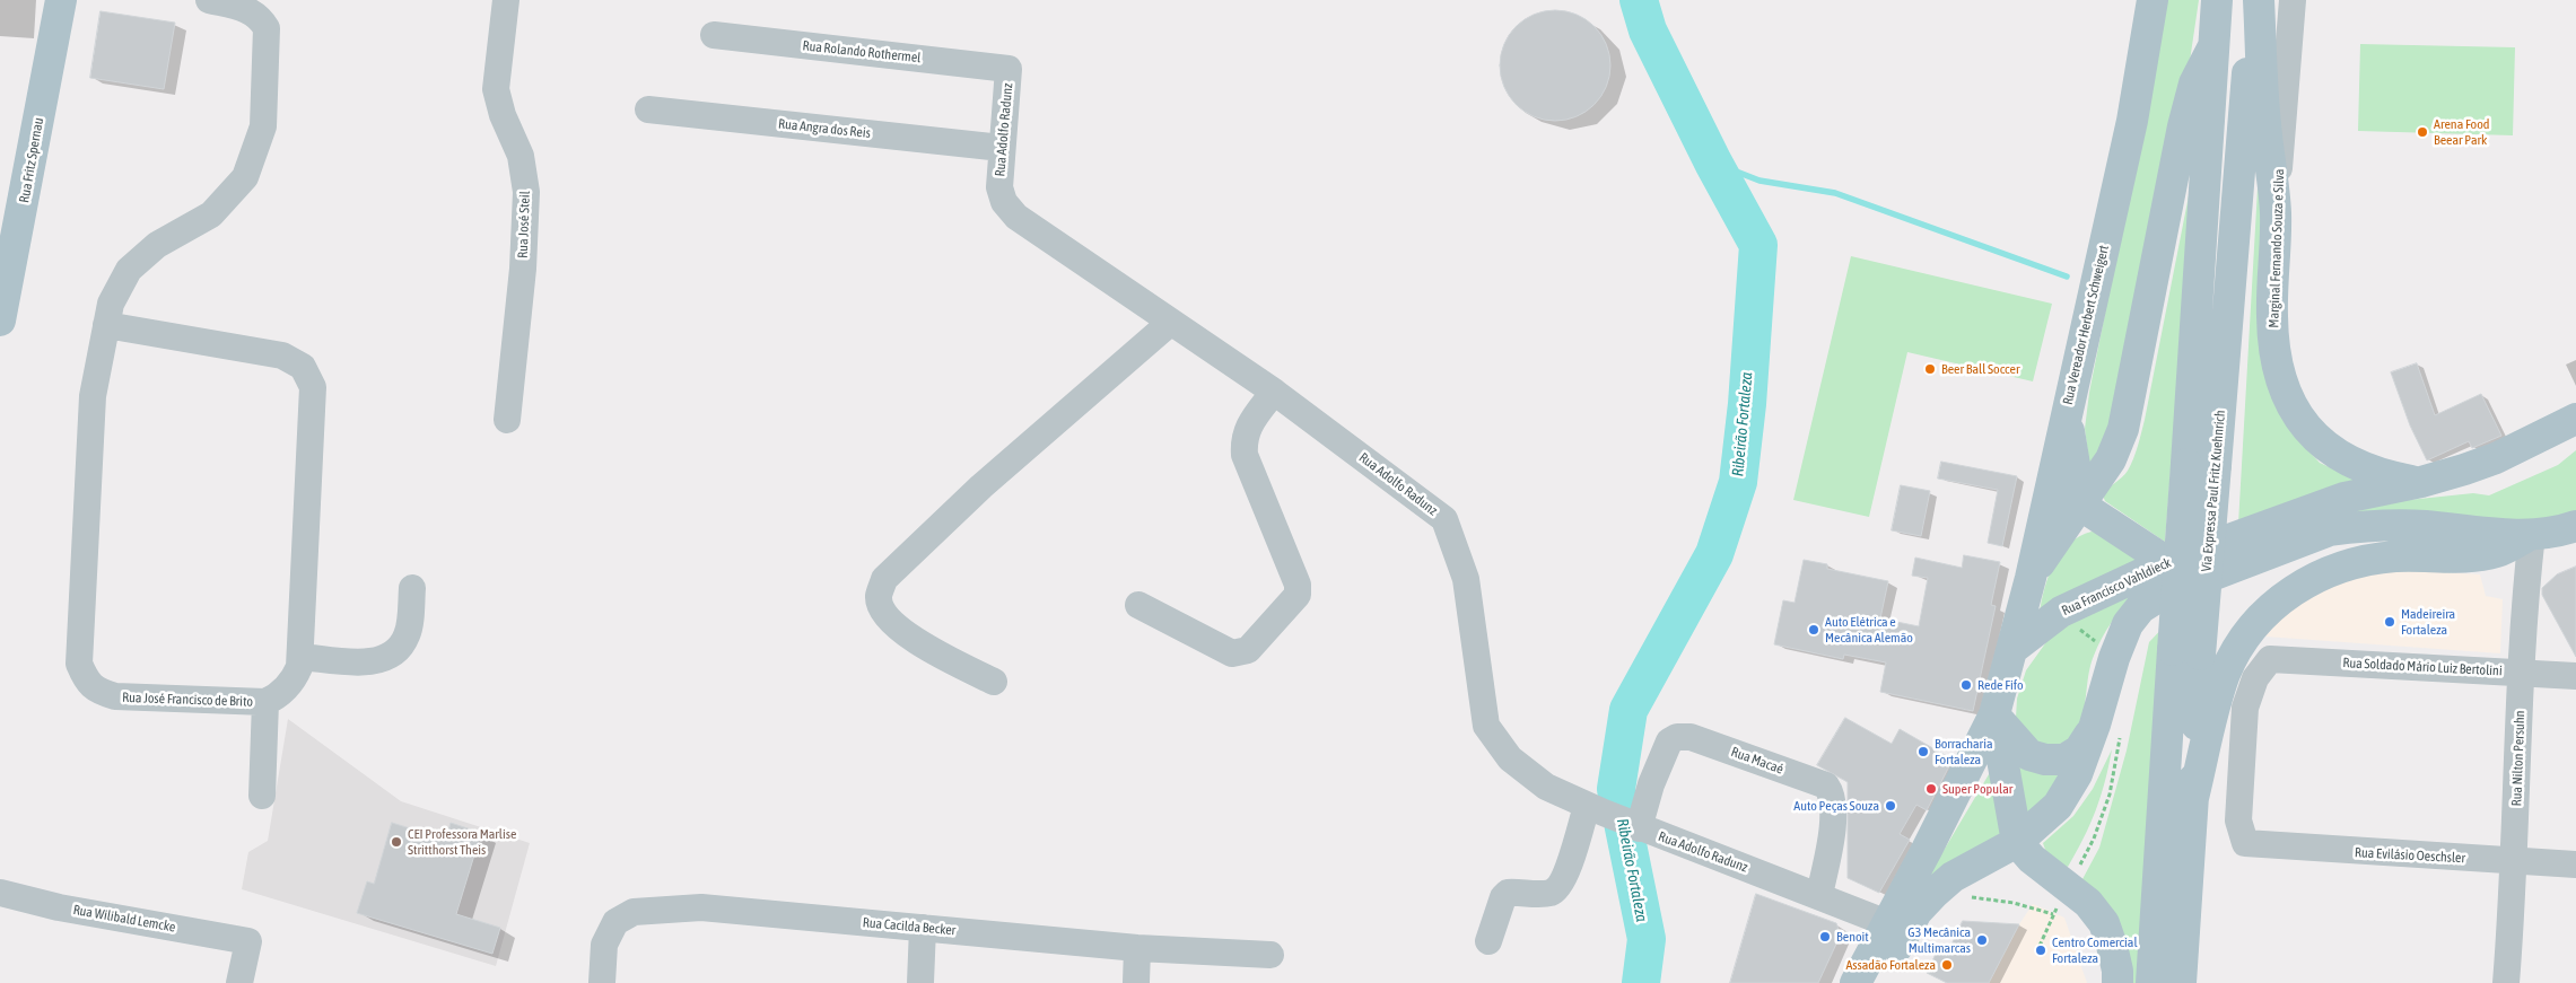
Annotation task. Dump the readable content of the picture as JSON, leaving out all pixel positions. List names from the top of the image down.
{
  "streets": {
    "main road": [
      "Rua Fritz Spernau",
      "Marginal Fernando Souza e Silva",
      "Rua Vereador Herbert Schweigert",
      "Via Expressa Paul Fritz Kuehnrich",
      "Rua Francisco Vahldieck"
    ],
    "street": [
      "Rua Rolando Rothermel",
      "Rua Angra dos Reis",
      "Rua Adolfo Radunz",
      "Rua José Steil",
      "Rua Soldado Mário Luiz Bertolini",
      "Rua José Francisco de Brito",
      "Rua Nilton Persuhn",
      "Rua Macaé",
      "Rua Evilásio Oeschsler",
      "Rua Wilibald Lemcke",
      "Rua Cacilda Becker"
    ]
  },
  "crossings": [
    ["Rua Rolando Rothermel", "Rua Adolfo Radunz"],
    ["Rua Angra dos Reis", "Rua Adolfo Radunz"],
    ["Rua Adolfo Radunz", "Rua Macaé"],
    ["Marginal Fernando Souza e Silva", "Rua Francisco Vahldieck"],
    ["Rua Vereador Herbert Schweigert", "Rua Francisco Vahldieck"],
    ["Rua Francisco Vahldieck", "Rua Nilton Persuhn"],
    ["Rua Soldado Mário Luiz Bertolini", "Rua Nilton Persuhn"],
    ["Rua Soldado Mário Luiz Bertolini", "Rua Evilásio Oeschsler"],
    ["Rua Nilton Persuhn", "Rua Evilásio Oeschsler"]
  ],
  "water": ["Ribeirão Fortaleza"],
  "places": [
    "Arena Food Beear Park",
    "Beer Ball Soccer",
    "Madeireira Fortaleza",
    "Auto Elétrica e Mecânica Alemão",
    "Rede Fifo",
    "Borracharia Fortaleza",
    "Super Popular",
    "Auto Peças Souza",
    "CEI Professora Marlise Stritthorst Theis",
    "Benoit",
    "G3 Mecânica Multimarcas",
    "Centro Comercial Fortaleza",
    "Assadão Fortaleza"
  ]
}
